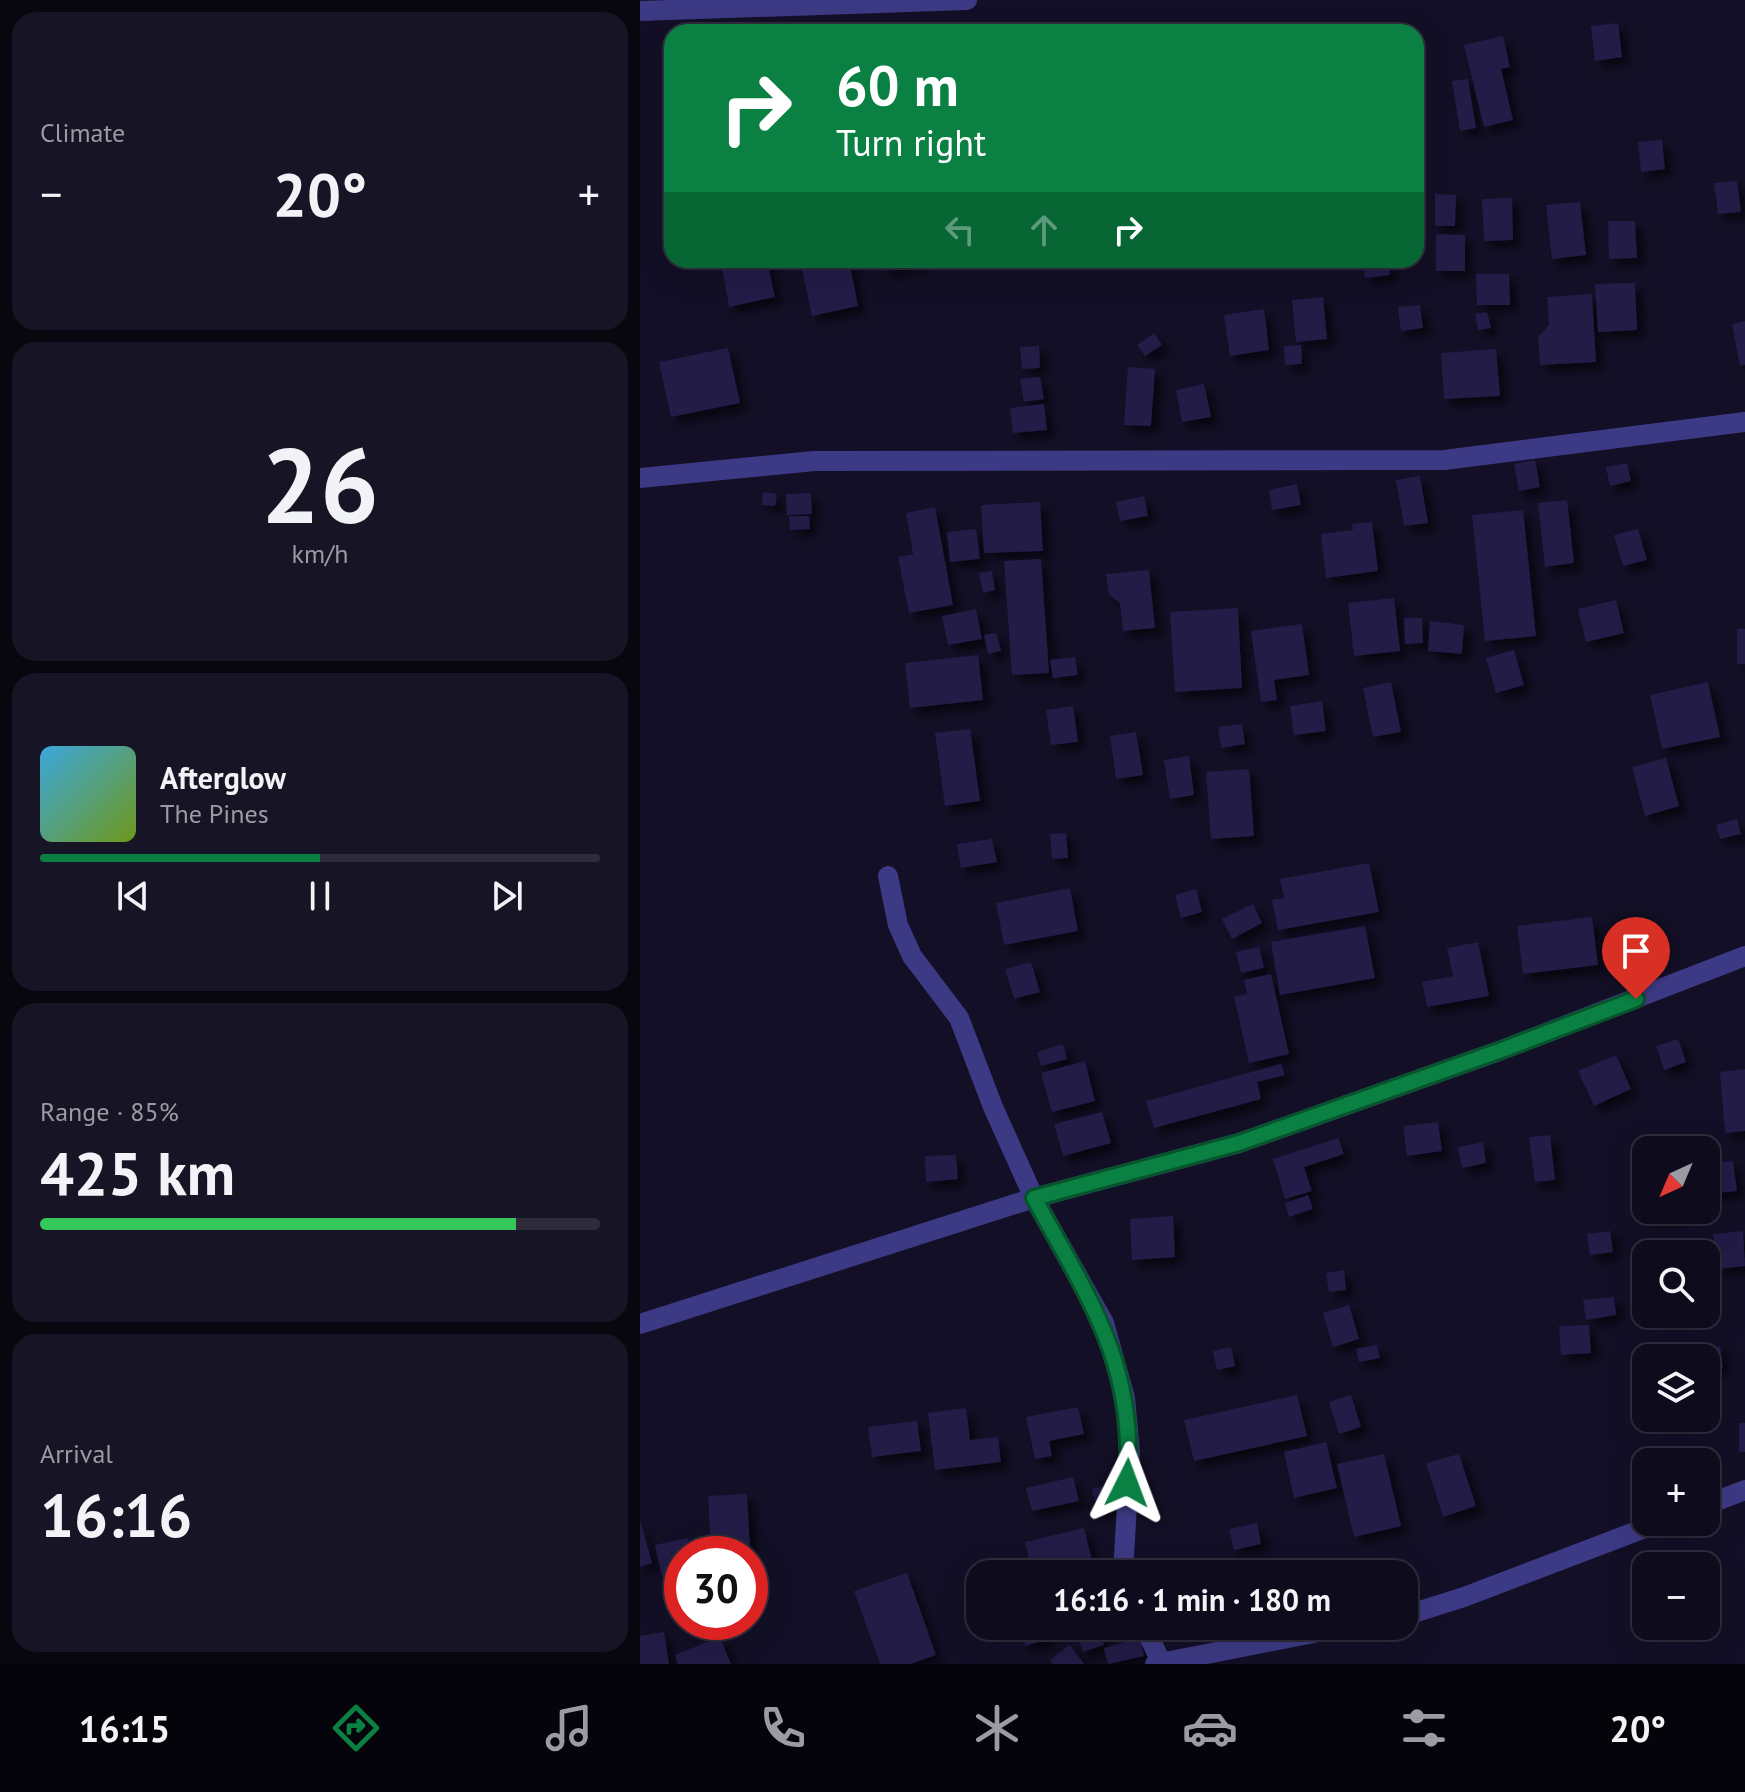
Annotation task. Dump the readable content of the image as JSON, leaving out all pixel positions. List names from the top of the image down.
{
  "north": "bottom left",
  "page": {
    "tile": [
      "Climate",
      ["26", "km/h"],
      ["Range · 85%", "425 km"],
      ["Arrival", "16:16"]
    ],
    "turn": ["60 m", "Turn right"],
    "heat": ["−", "20°", "+"],
    "song": ["Afterglow", "The Pines"],
    "map_buttons": ["+", "−"],
    "limit": "30",
    "trip": "16:16 · 1 min · 180 m",
    "tabs": ["16:15", "20°"]
  }
}
